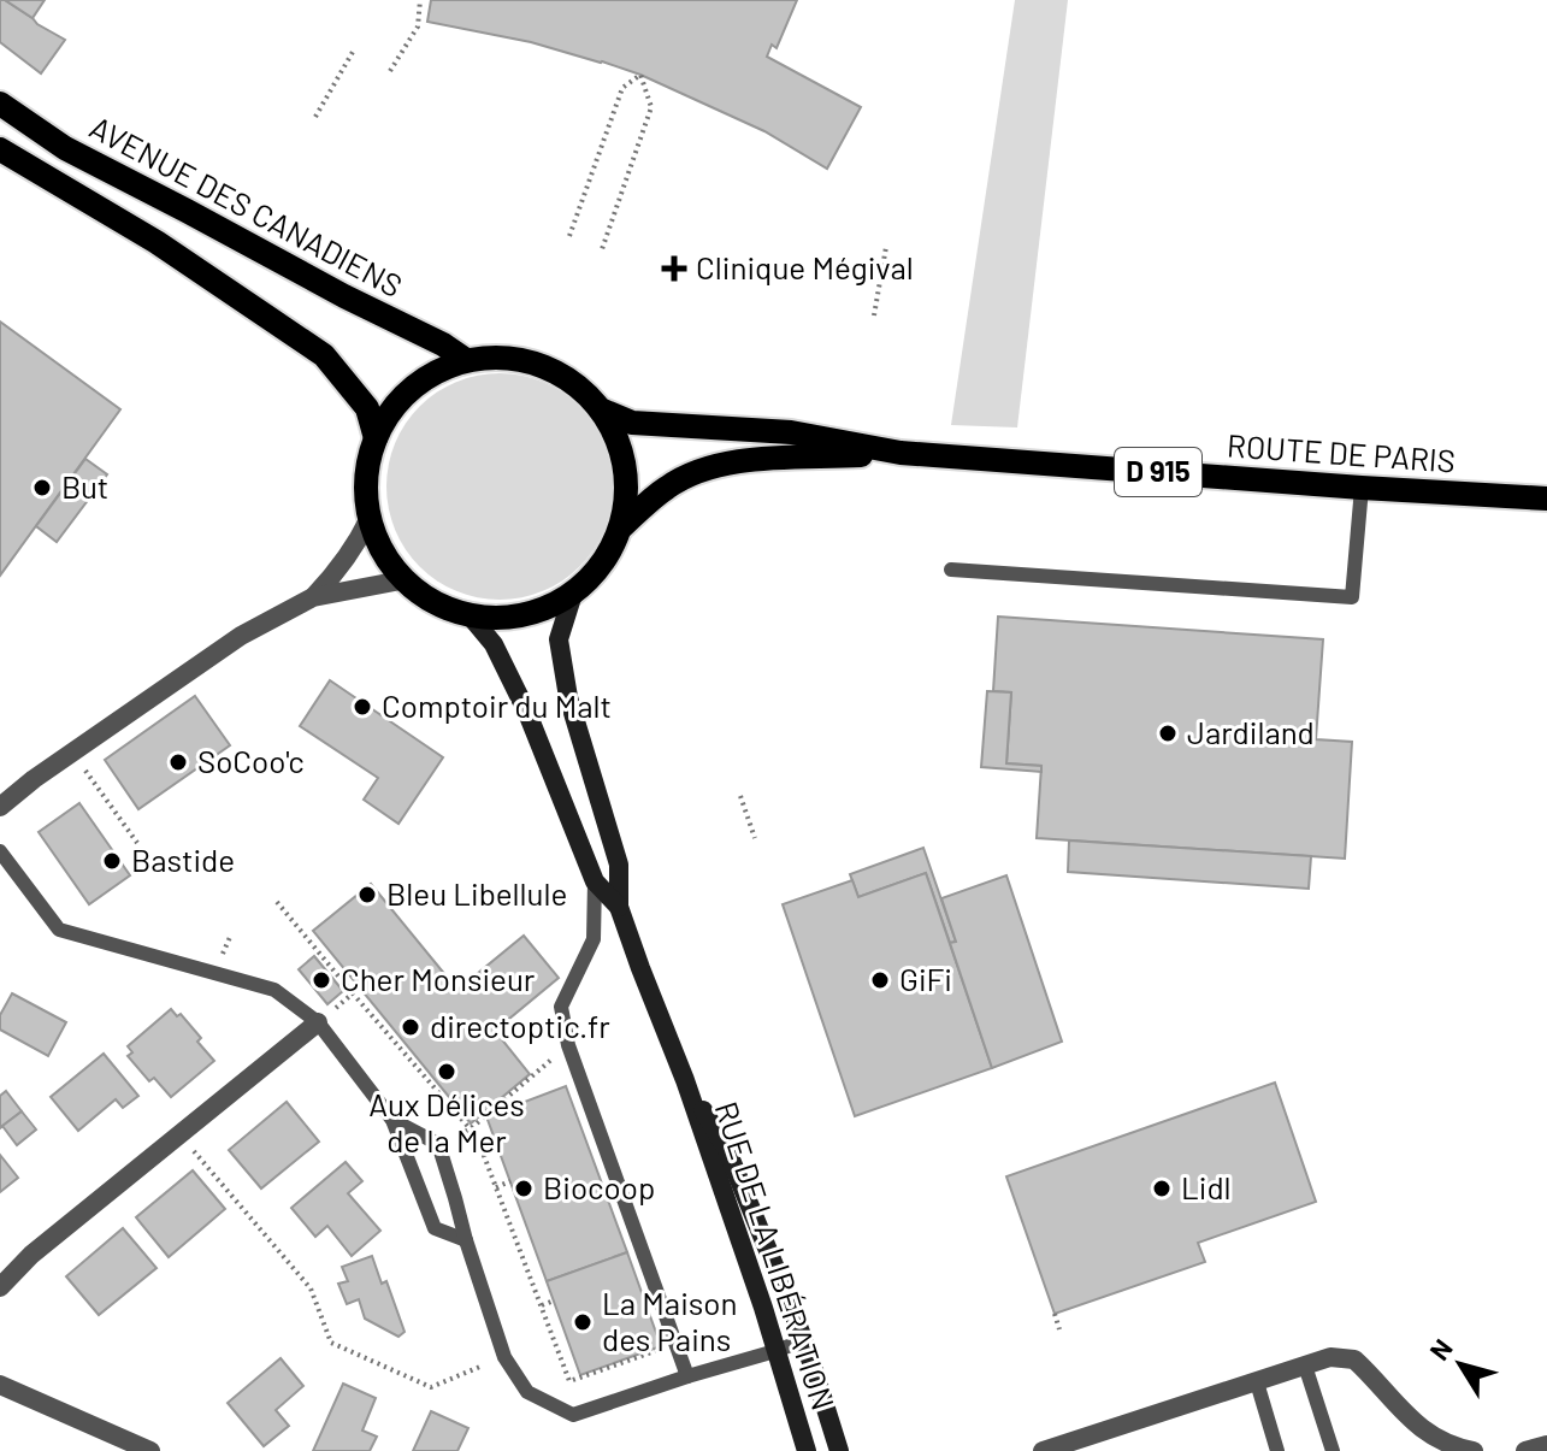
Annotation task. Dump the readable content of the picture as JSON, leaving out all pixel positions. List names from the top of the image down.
{
  "streets": {
    "main road": [
      "AVENUE DES CANADIENS",
      "ROUTE DE PARIS",
      "D 915",
      "RUE DE LA LIBÉRATION"
    ]
  },
  "crossings": [
    ["AVENUE DES CANADIENS", "D 915"],
    ["AVENUE DES CANADIENS", "RUE DE LA LIBÉRATION"],
    ["ROUTE DE PARIS", "D 915"],
    ["D 915", "RUE DE LA LIBÉRATION"]
  ],
  "places": {
    "health": ["Clinique Mégival"],
    "other": [
      "But",
      "Comptoir du Malt",
      "Jardiland",
      "SoCoo'c",
      "Bastide",
      "Bleu Libellule",
      "Cher Monsieur",
      "GiFi",
      "directoptic.fr",
      "Aux Délices de la Mer",
      "Biocoop",
      "Lidl",
      "La Maison des Pains"
    ]
  },
  "north": "top left"
}
